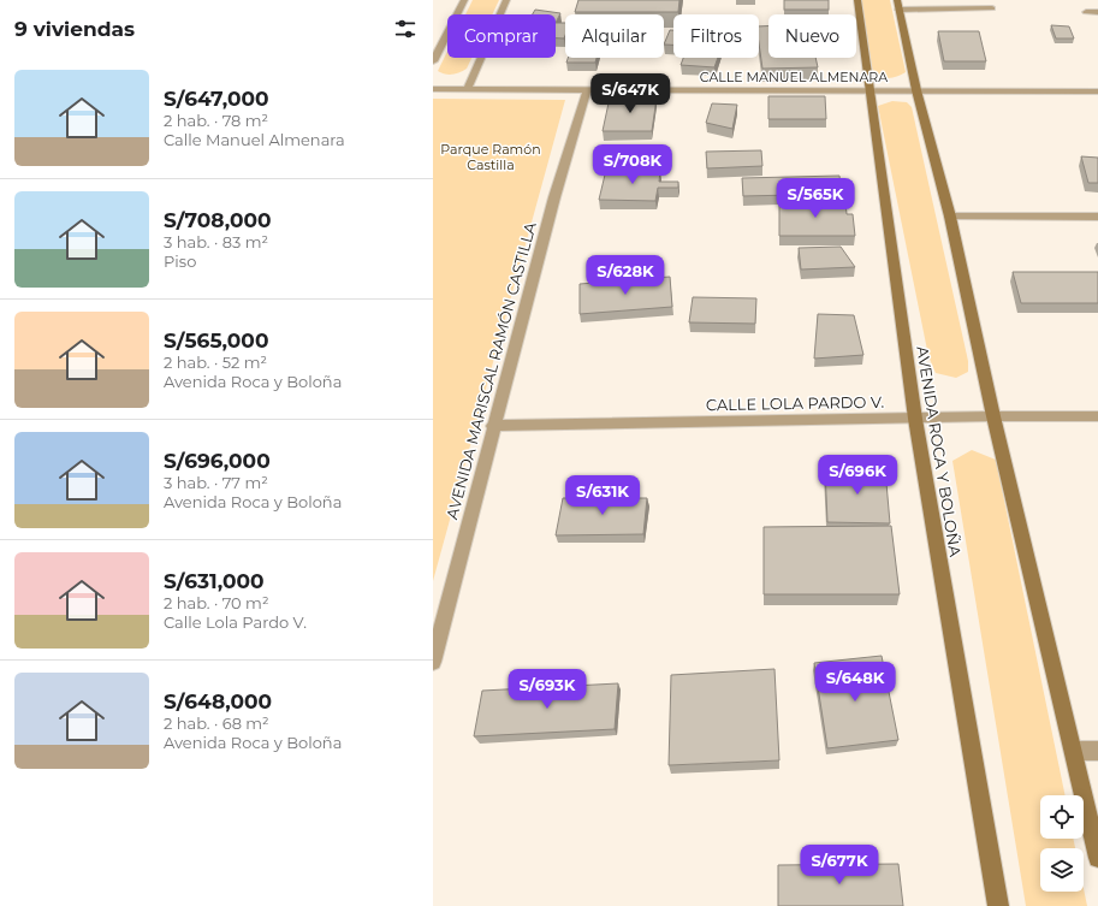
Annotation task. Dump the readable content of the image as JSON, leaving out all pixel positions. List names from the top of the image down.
{
  "streets": {
    "main road": ["AVENIDA ROCA Y BOLOÑA"],
    "street": ["CALLE MANUEL ALMENARA", "AVENIDA MARISCAL RAMÓN CASTILLA", "CALLE LOLA PARDO V."]
  },
  "crossings": [
    ["CALLE MANUEL ALMENARA", "AVENIDA MARISCAL RAMÓN CASTILLA"],
    ["CALLE MANUEL ALMENARA", "AVENIDA ROCA Y BOLOÑA"],
    ["AVENIDA MARISCAL RAMÓN CASTILLA", "CALLE LOLA PARDO V."],
    ["CALLE LOLA PARDO V.", "AVENIDA ROCA Y BOLOÑA"]
  ],
  "parks": ["Parque Ramón Castilla"],
  "page": {
    "heading": "9 viviendas",
    "chip": [
      "Comprar",
      "Alquilar",
      "Filtros",
      "Nuevo"
    ],
    "list": [
      {
        "name": "S/647,000",
        "note": "2 hab. · 78 m² · Calle Manuel Almenara"
      },
      {
        "name": "S/708,000",
        "note": "3 hab. · 83 m² · Piso"
      },
      {
        "name": "S/565,000",
        "note": "2 hab. · 52 m² · Avenida Roca y Boloña"
      },
      {
        "name": "S/696,000",
        "note": "3 hab. · 77 m² · Avenida Roca y Boloña"
      },
      {
        "name": "S/631,000",
        "note": "2 hab. · 70 m² · Calle Lola Pardo V."
      },
      {
        "name": "S/648,000",
        "note": "2 hab. · 68 m² · Avenida Roca y Boloña"
      }
    ],
    "price": [
      "S/647K",
      "S/708K",
      "S/565K",
      "S/628K",
      "S/696K",
      "S/631K",
      "S/648K",
      "S/693K",
      "S/677K"
    ]
  }
}
